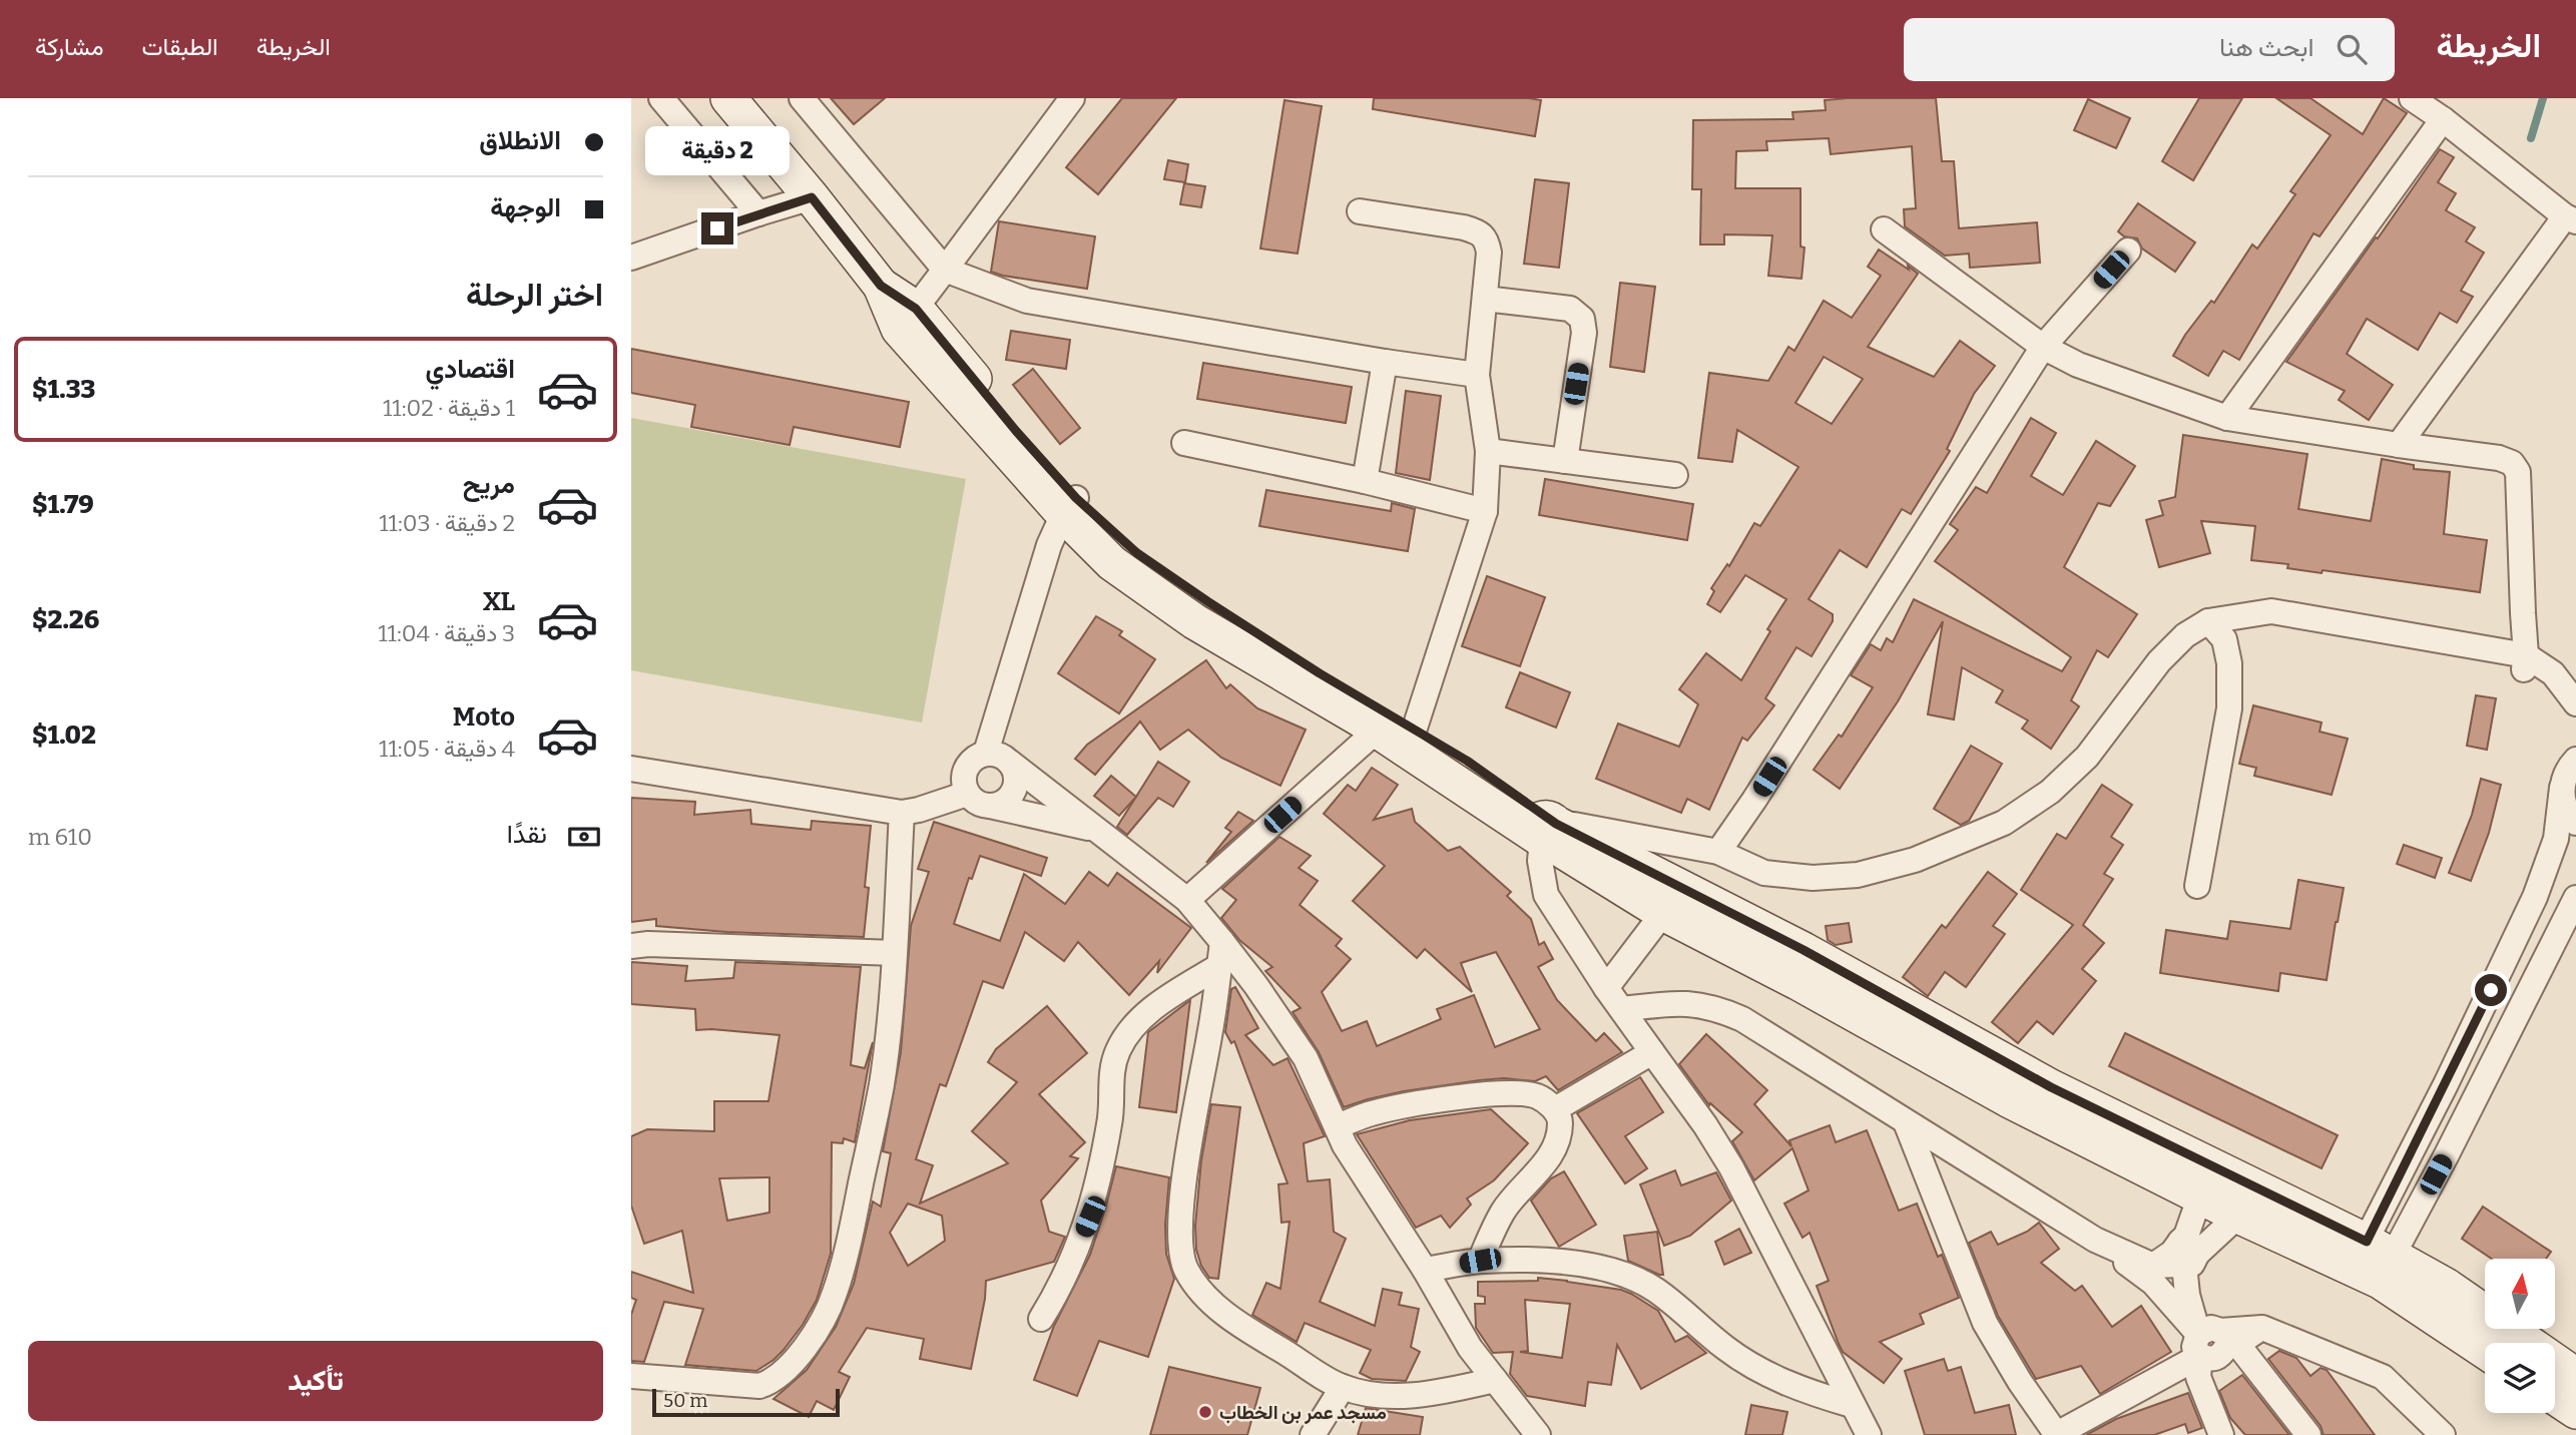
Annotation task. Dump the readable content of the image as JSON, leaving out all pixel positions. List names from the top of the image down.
{
  "places": ["مسجد عمر بن الخطاب"],
  "scale_bar": "50 m",
  "north": "top",
  "page": {
    "header": "الخريطة",
    "search": "ابحث هنا",
    "nav": ["الخريطة", "الطبقات", "مشاركة"],
    "banner": ["الانطلاق", "الوجهة"],
    "bubble": "2 دقيقة",
    "heading": "اختر الرحلة",
    "list": [
      {
        "name": "اقتصادي",
        "note": "1 دقيقة · 11:02",
        "value": "$1.33"
      },
      {
        "name": "مريح",
        "note": "2 دقيقة · 11:03",
        "value": "$1.79"
      },
      {
        "name": "XL",
        "note": "3 دقيقة · 11:04",
        "value": "$2.26"
      },
      {
        "name": "Moto",
        "note": "4 دقيقة · 11:05",
        "value": "$1.02"
      }
    ],
    "pay": ["نقدًا", "610 m"],
    "buttons": "تأكيد",
    "scale": "50 m"
  }
}
